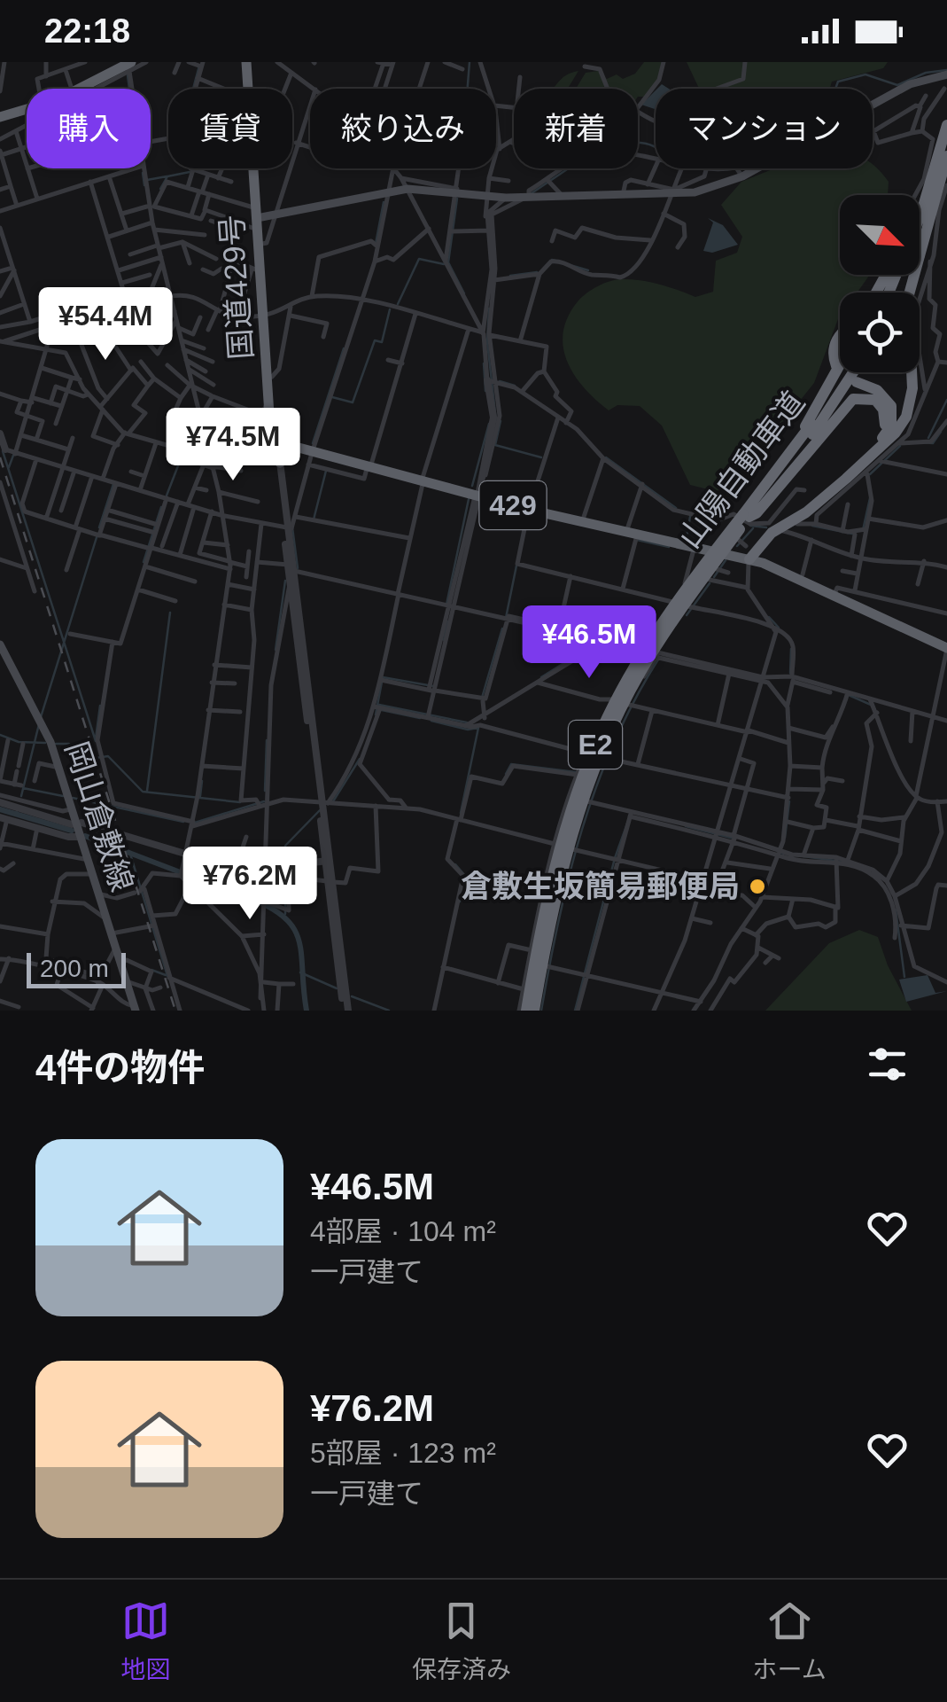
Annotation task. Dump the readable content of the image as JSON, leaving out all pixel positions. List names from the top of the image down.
{
  "streets": {
    "highway": [
      "国道429号",
      "山陽自動車道",
      "429",
      "E2"
    ],
    "main road": ["岡山倉敷線"]
  },
  "crossings": [
    ["国道429号", "429"]
  ],
  "places": ["倉敷生坂簡易郵便局"],
  "scale_bar": "200 m",
  "north": "bottom right",
  "page": {
    "status": "22:18",
    "chip": [
      "購入",
      "賃貸",
      "絞り込み",
      "新着",
      "マンション"
    ],
    "price": [
      "¥54.4M",
      "¥74.5M",
      "¥46.5M",
      "¥76.2M"
    ],
    "scale": "200 m",
    "heading": "4件の物件",
    "list": [
      {
        "name": "¥46.5M",
        "note": "4部屋 · 104 m² · 一戸建て"
      },
      {
        "name": "¥76.2M",
        "note": "5部屋 · 123 m² · 一戸建て"
      }
    ],
    "tabs": ["地図", "保存済み", "ホーム"]
  }
}
